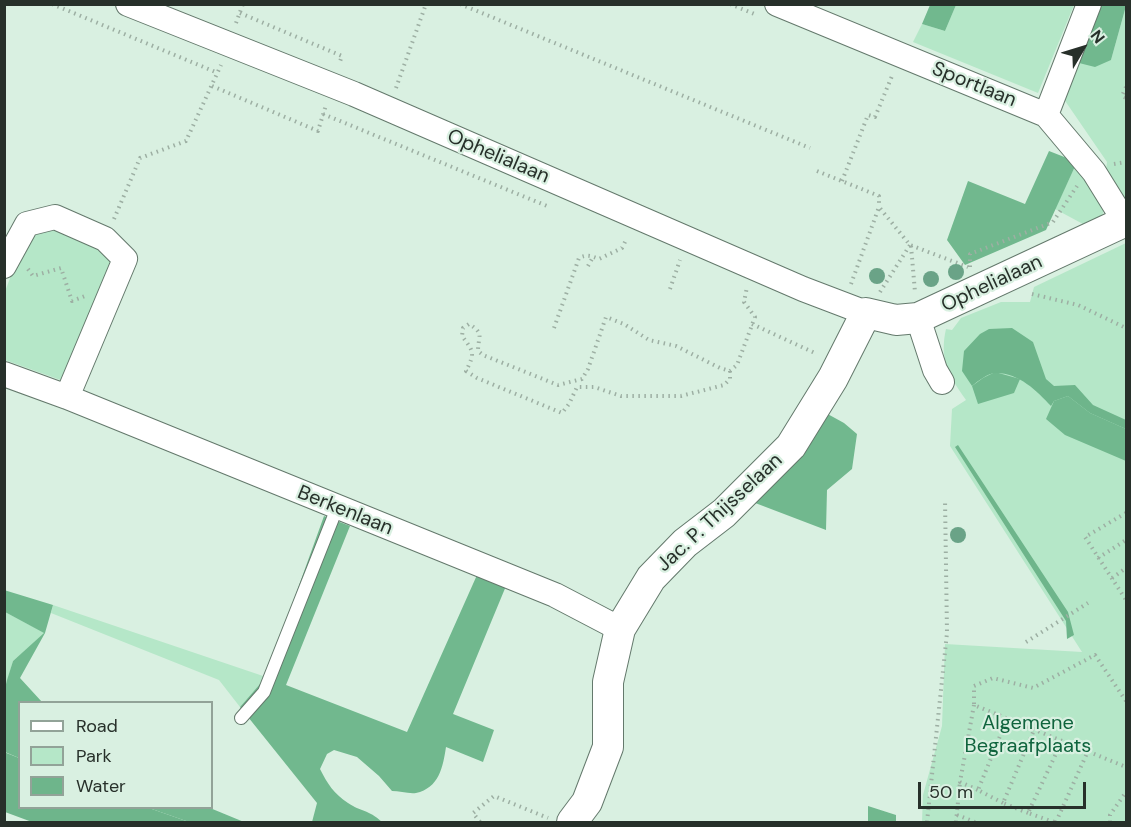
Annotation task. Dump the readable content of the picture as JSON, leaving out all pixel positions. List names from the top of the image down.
{
  "streets": {
    "street": [
      "Sportlaan",
      "Ophelialaan",
      "Berkenlaan",
      "Jac. P. Thijsselaan"
    ]
  },
  "crossings": [
    ["Sportlaan", "Ophelialaan"],
    ["Ophelialaan", "Jac. P. Thijsselaan"],
    ["Berkenlaan", "Jac. P. Thijsselaan"]
  ],
  "parks": ["Algemene Begraafplaats"],
  "legend": ["Road", "Park", "Water"],
  "scale_bar": "50 m",
  "north": "top right"
}
